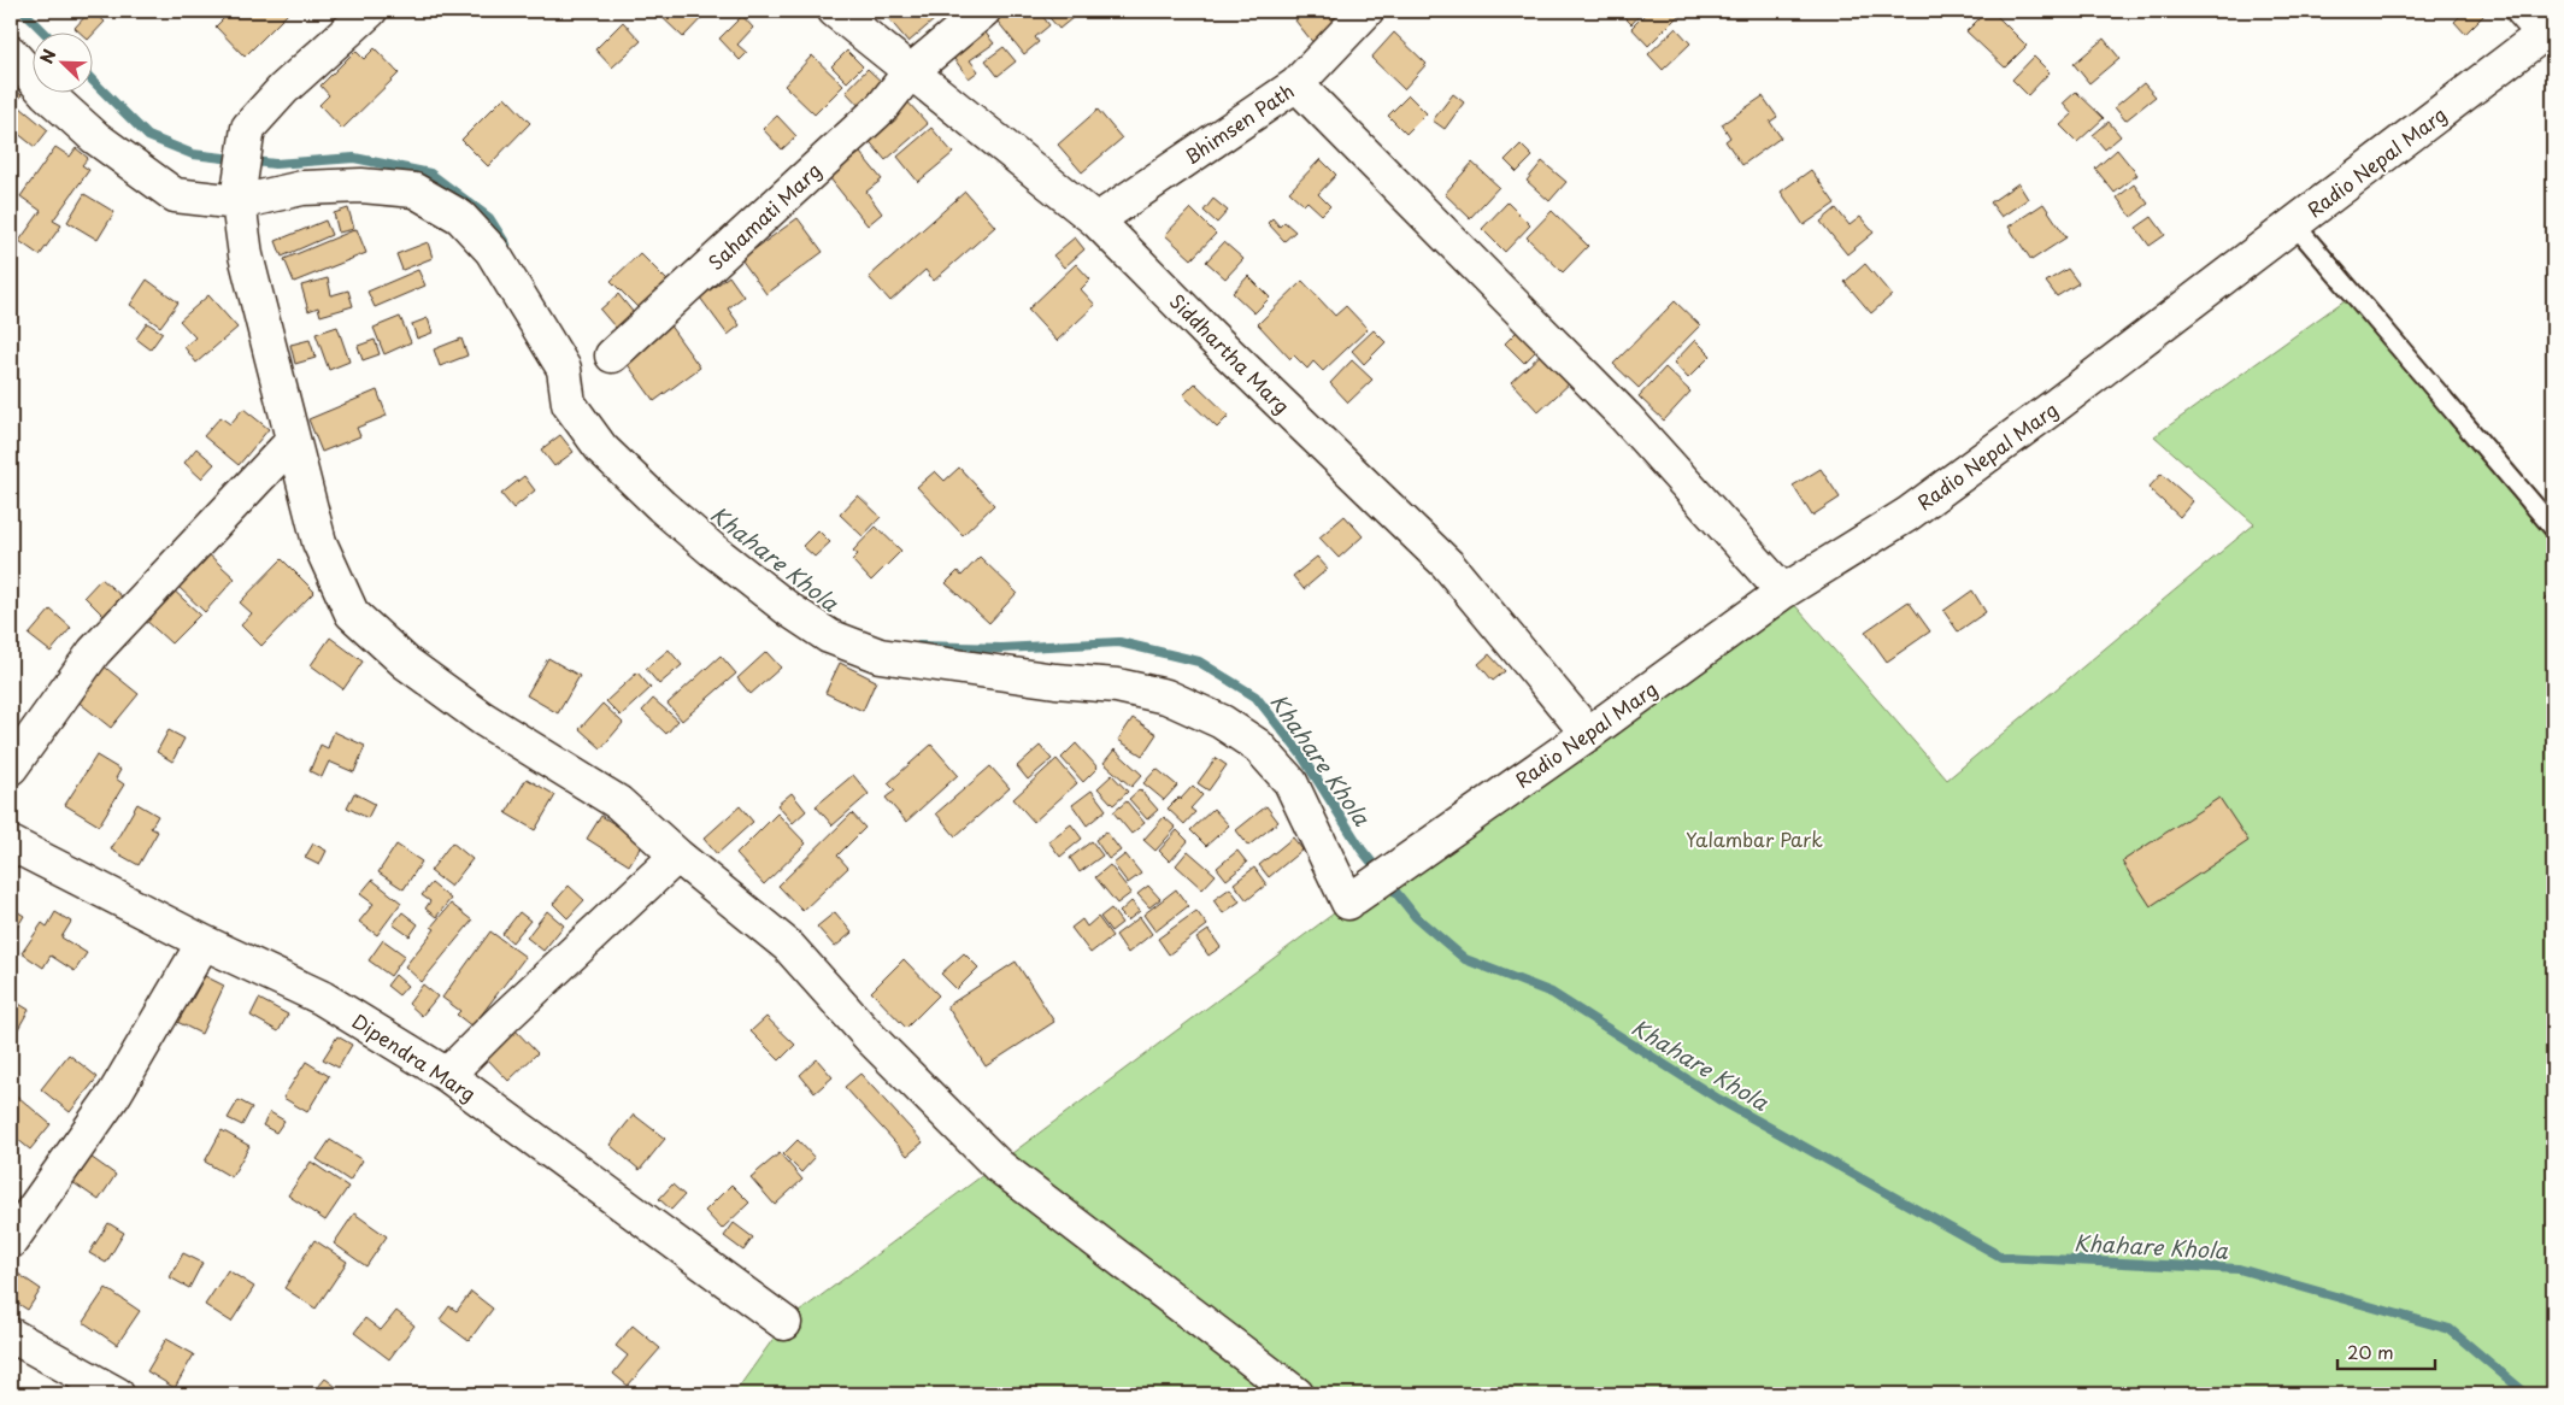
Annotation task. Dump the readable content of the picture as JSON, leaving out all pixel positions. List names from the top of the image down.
{
  "streets": {
    "street": [
      "Bhimsen Path",
      "Radio Nepal Marg",
      "Sahamati Marg",
      "Siddhartha Marg",
      "Dipendra Marg"
    ]
  },
  "crossings": [
    ["Bhimsen Path", "Siddhartha Marg"],
    ["Radio Nepal Marg", "Siddhartha Marg"],
    ["Sahamati Marg", "Siddhartha Marg"]
  ],
  "water": ["Khahare Khola"],
  "parks": ["Yalambar Park"],
  "scale_bar": "20 m",
  "north": "top left"
}
